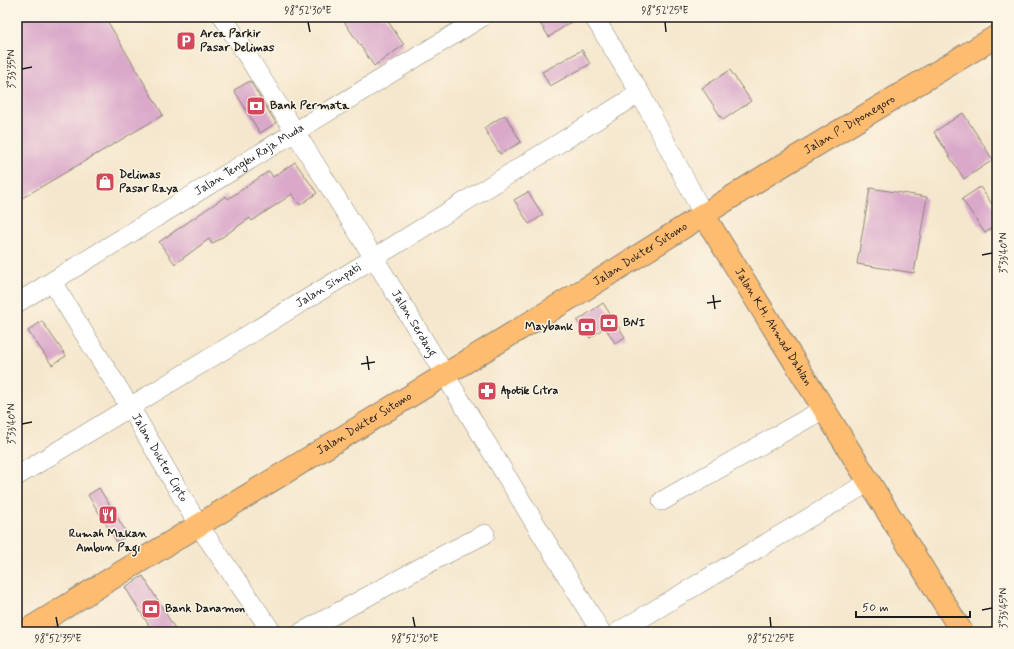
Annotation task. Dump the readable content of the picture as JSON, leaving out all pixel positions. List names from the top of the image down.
{
  "streets": {
    "main road": ["Jalan P. Diponegoro", "Jalan Dokter Sutomo", "Jalan K.H. Ahmad Dahlan"],
    "street": [
      "Jalan Tengku Raja Muda",
      "Jalan Simpati",
      "Jalan Serdang",
      "Jalan Dokter Cipto"
    ]
  },
  "crossings": [
    ["Jalan P. Diponegoro", "Jalan Dokter Sutomo"],
    ["Jalan P. Diponegoro", "Jalan K.H. Ahmad Dahlan"],
    ["Jalan Tengku Raja Muda", "Jalan Serdang"],
    ["Jalan Tengku Raja Muda", "Jalan Dokter Cipto"],
    ["Jalan Dokter Sutomo", "Jalan Serdang"],
    ["Jalan Dokter Sutomo", "Jalan K.H. Ahmad Dahlan"],
    ["Jalan Dokter Sutomo", "Jalan Dokter Cipto"],
    ["Jalan Simpati", "Jalan Serdang"],
    ["Jalan Simpati", "Jalan K.H. Ahmad Dahlan"],
    ["Jalan Simpati", "Jalan Dokter Cipto"]
  ],
  "places": {
    "parking": ["Area Parkir Pasar Delimas"],
    "bank": [
      "Bank Permata",
      "BNI",
      "Maybank",
      "Bank Danamon"
    ],
    "shop": ["Delimas Pasar Raya"],
    "pharmacy": ["Apotik Citra"],
    "restaurant": ["Rumah Makan Ambun Pagi"]
  },
  "scale_bar": "50 m",
  "coordinates": [
    "98°52'30\"E",
    "98°52'25\"E",
    "3°33'35\"N",
    "3°33'40\"N",
    "3°33'45\"N",
    "98°52'35\"E"
  ]
}
